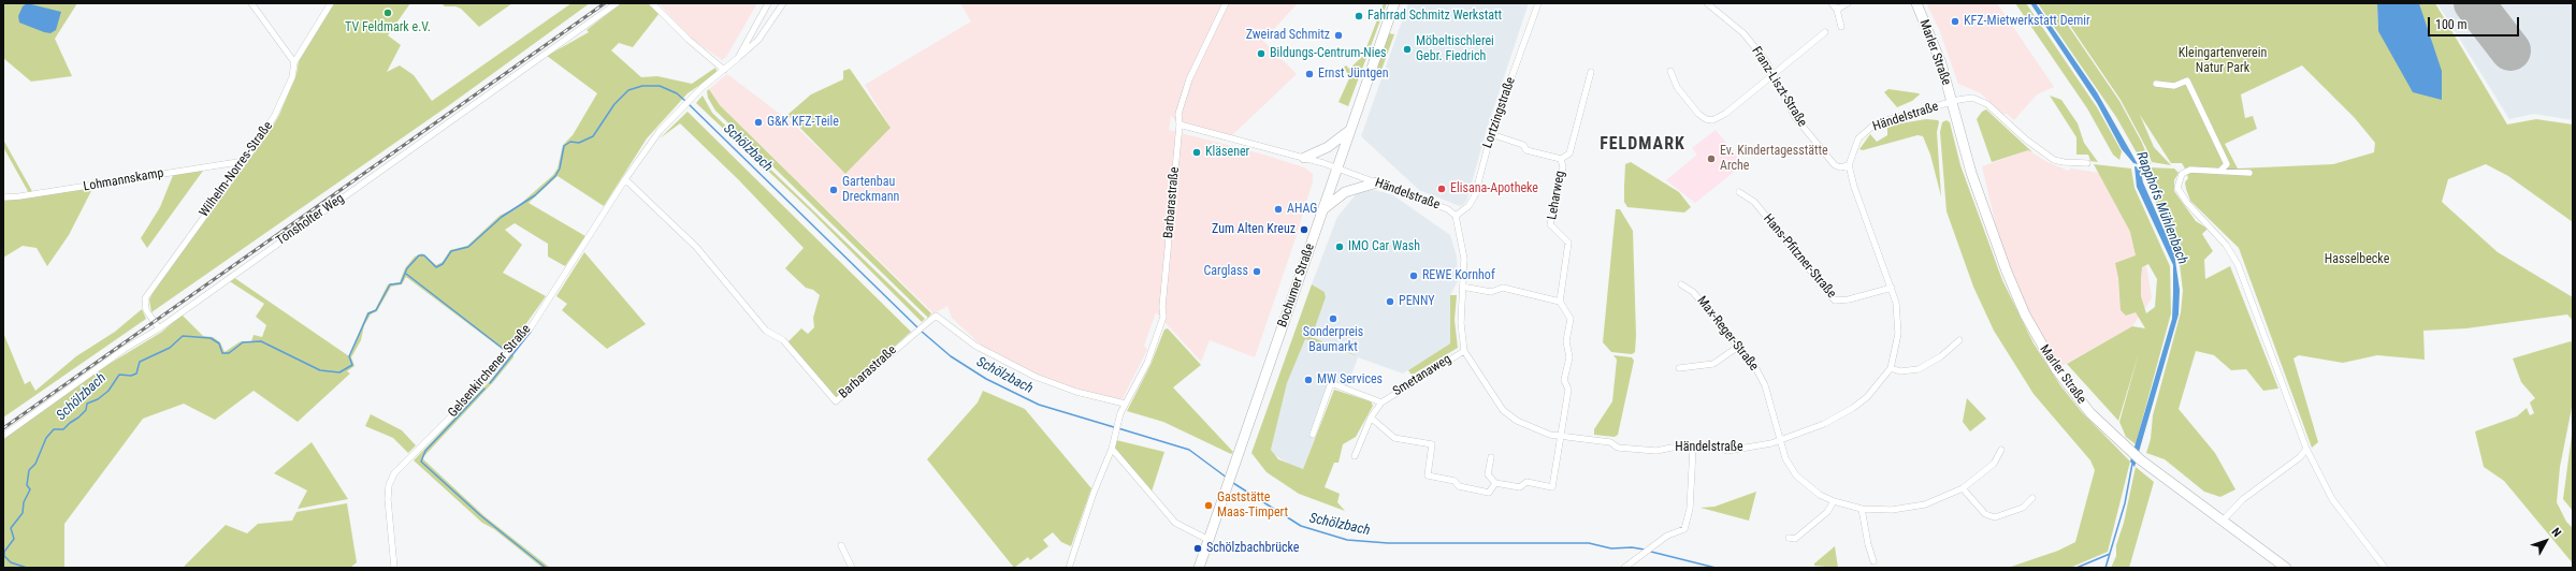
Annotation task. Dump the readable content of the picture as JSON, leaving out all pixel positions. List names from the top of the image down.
{
  "streets": {
    "main road": ["Marler Straße", "Bochumer Straße"],
    "street": [
      "Franz-Liszt-Straße",
      "Lortzingstraße",
      "Händelstraße",
      "Wilhelm-Norres-Straße",
      "Lohmannskamp",
      "Leharweg",
      "Barbarastraße",
      "Tönsholter Weg",
      "Hans-Pfitzner-Straße",
      "Max-Reger-Straße",
      "Gelsenkirchener Straße",
      "Smetanaweg"
    ]
  },
  "crossings": [
    ["Marler Straße", "Händelstraße"],
    ["Franz-Liszt-Straße", "Händelstraße"],
    ["Lortzingstraße", "Händelstraße"],
    ["Lortzingstraße", "Leharweg"],
    ["Händelstraße", "Hans-Pfitzner-Straße"],
    ["Händelstraße", "Bochumer Straße"],
    ["Händelstraße", "Max-Reger-Straße"],
    ["Händelstraße", "Smetanaweg"],
    ["Wilhelm-Norres-Straße", "Lohmannskamp"],
    ["Wilhelm-Norres-Straße", "Tönsholter Weg"],
    ["Barbarastraße", "Gelsenkirchener Straße"]
  ],
  "districts": ["FELDMARK"],
  "water": ["Schölzbach", "Rapphofs Mühlenbach"],
  "parks": ["Kleingartenverein Natur Park", "Hasselbecke"],
  "places": [
    "TV Feldmark e.V.",
    "Fahrrad Schmitz Werkstatt",
    "KFZ-Mietwerkstatt Demir",
    "Zweirad Schmitz",
    "Möbeltischlerei Gebr. Fiedrich",
    "Bildungs-Centrum-Nies",
    "Ernst Jüntgen",
    "G&K KFZ-Teile",
    "Kläsener",
    "Ev. Kindertagesstätte Arche",
    "Elisana-Apotheke",
    "Gartenbau Dreckmann",
    "AHAG",
    "Zum Alten Kreuz",
    "IMO Car Wash",
    "Carglass",
    "REWE Kornhof",
    "PENNY",
    "Sonderpreis Baumarkt",
    "MW Services",
    "Gaststätte Maas-Timpert",
    "Schölzbachbrücke"
  ],
  "scale_bar": "100 m",
  "north": "top right"
}
